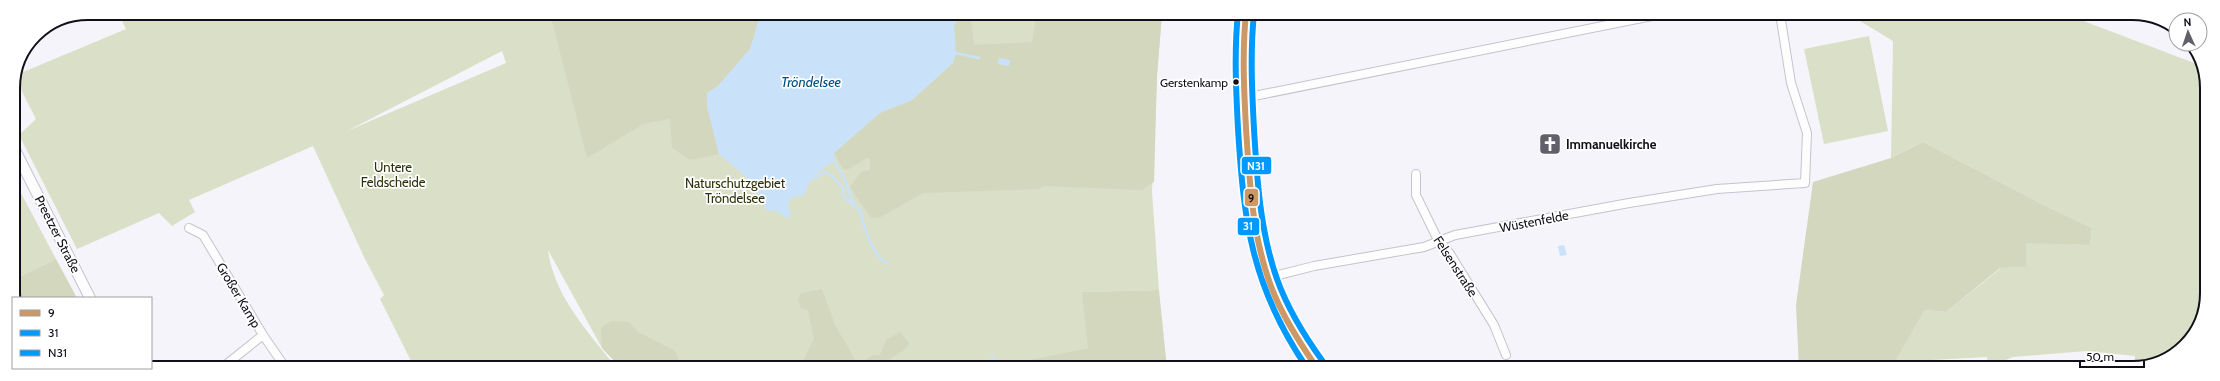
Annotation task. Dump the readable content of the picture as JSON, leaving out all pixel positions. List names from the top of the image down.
{
  "streets": {
    "street": [
      "Wüstenfelde",
      "Preetzer Straße",
      "Felsenstraße",
      "Großer Kamp"
    ]
  },
  "crossings": [
    ["Wüstenfelde", "Felsenstraße"]
  ],
  "water": ["Tröndelsee"],
  "parks": ["Untere Feldscheide", "Naturschutzgebiet Tröndelsee"],
  "places": {
    "other": ["Gerstenkamp"],
    "church": ["Immanuelkirche"]
  },
  "lines": ["transit line 9", "transit line 31", "transit line N31"],
  "legend": ["9", "31", "N31"],
  "scale_bar": "50 m",
  "north": "top"
}
